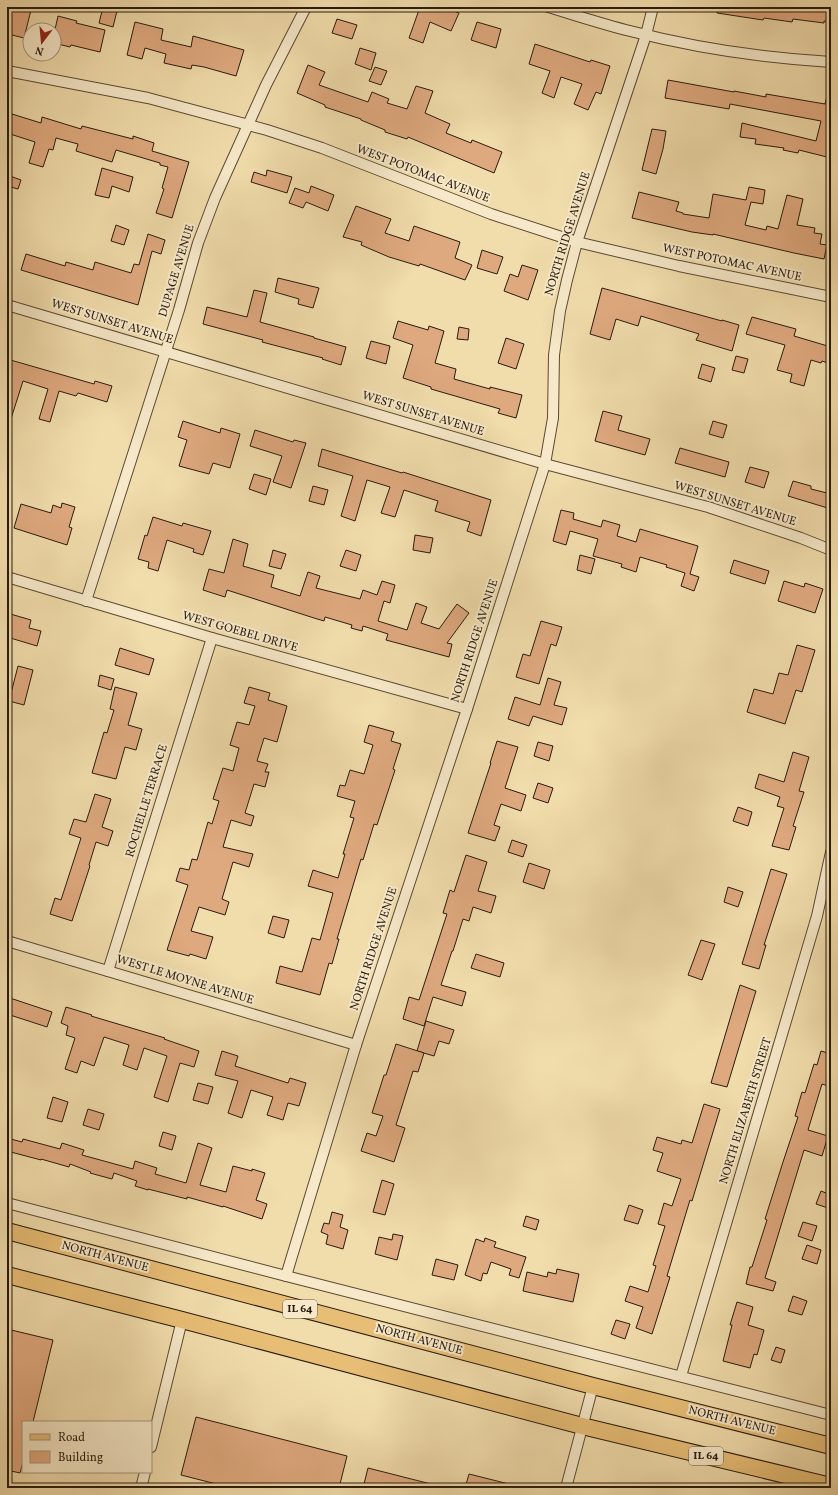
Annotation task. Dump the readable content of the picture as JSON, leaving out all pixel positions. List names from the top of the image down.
{
  "streets": {
    "main road": ["NORTH AVENUE", "IL 64"],
    "street": [
      "WEST POTOMAC AVENUE",
      "NORTH RIDGE AVENUE",
      "DUPAGE AVENUE",
      "WEST SUNSET AVENUE",
      "WEST GOEBEL DRIVE",
      "ROCHELLE TERRACE",
      "WEST LE MOYNE AVENUE",
      "NORTH ELIZABETH STREET"
    ]
  },
  "crossings": [
    ["WEST POTOMAC AVENUE", "NORTH RIDGE AVENUE"],
    ["WEST POTOMAC AVENUE", "DUPAGE AVENUE"],
    ["NORTH RIDGE AVENUE", "WEST SUNSET AVENUE"],
    ["NORTH RIDGE AVENUE", "WEST GOEBEL DRIVE"],
    ["NORTH RIDGE AVENUE", "WEST LE MOYNE AVENUE"],
    ["DUPAGE AVENUE", "WEST SUNSET AVENUE"],
    ["DUPAGE AVENUE", "WEST GOEBEL DRIVE"],
    ["WEST GOEBEL DRIVE", "ROCHELLE TERRACE"],
    ["ROCHELLE TERRACE", "WEST LE MOYNE AVENUE"]
  ],
  "legend": ["Road", "Building"],
  "north": "bottom"
}
